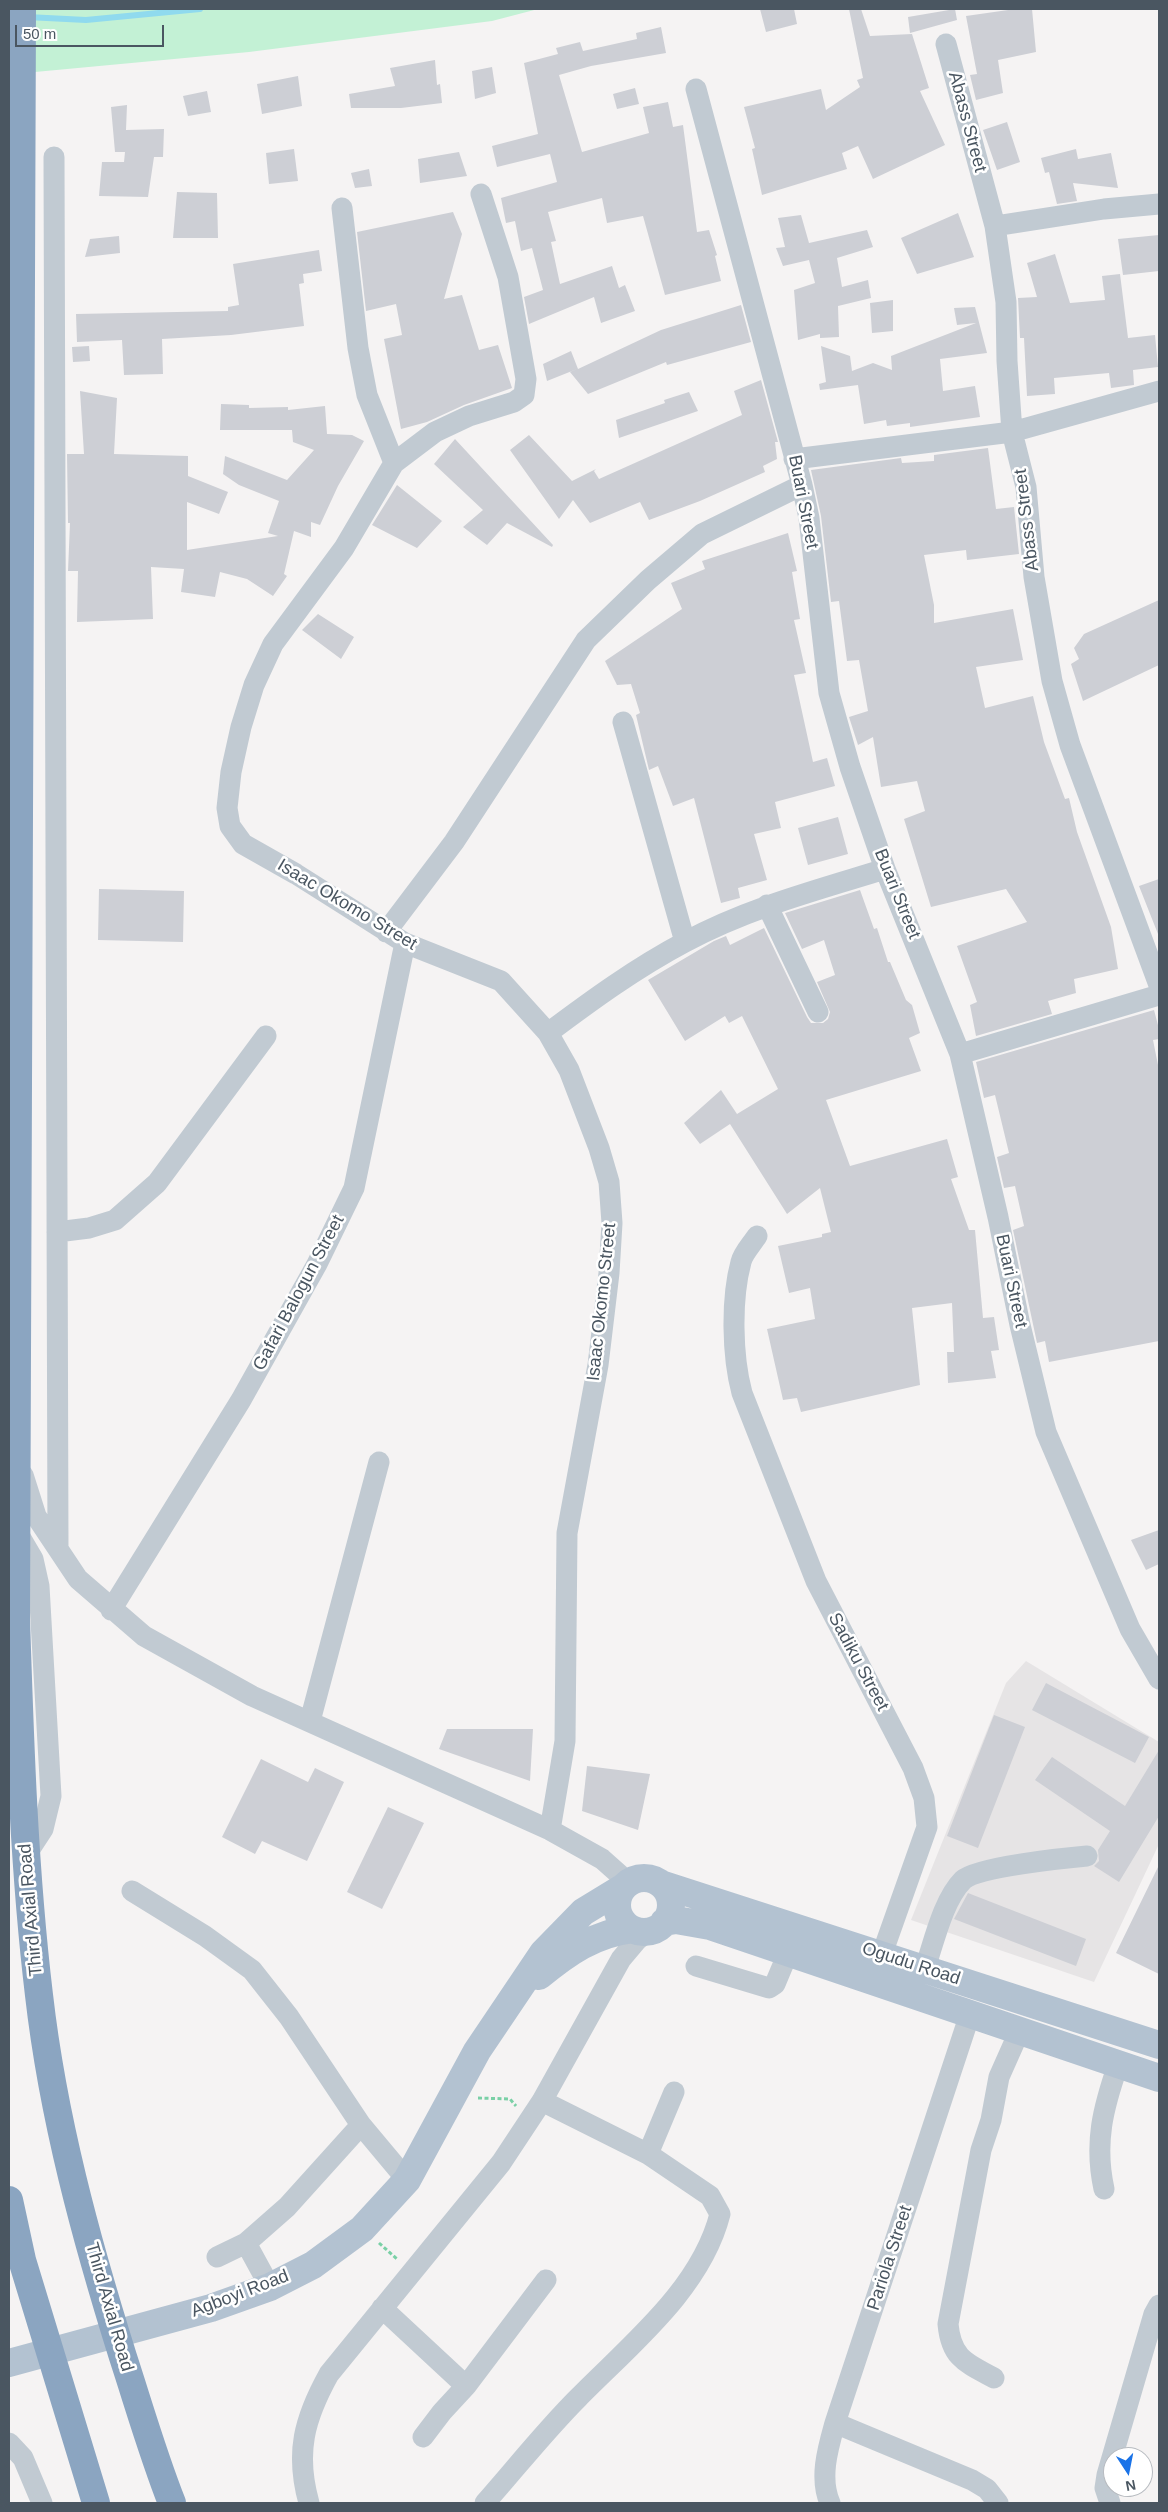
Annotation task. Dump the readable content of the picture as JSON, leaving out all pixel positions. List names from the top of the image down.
{
  "streets": {
    "highway": ["Third Axial Road"],
    "main road": ["Ogudu Road", "Agboyi Road"],
    "street": [
      "Abass Street",
      "Buari Street",
      "Isaac Okomo Street",
      "Gafari Balogun Street",
      "Sadiku Street",
      "Pariola Street"
    ]
  },
  "crossings": [
    ["Isaac Okomo Street", "Gafari Balogun Street"],
    ["Sadiku Street", "Ogudu Road"],
    ["Ogudu Road", "Pariola Street"],
    ["Ogudu Road", "Agboyi Road"]
  ],
  "scale_bar": "50 m",
  "north": "bottom"
}
